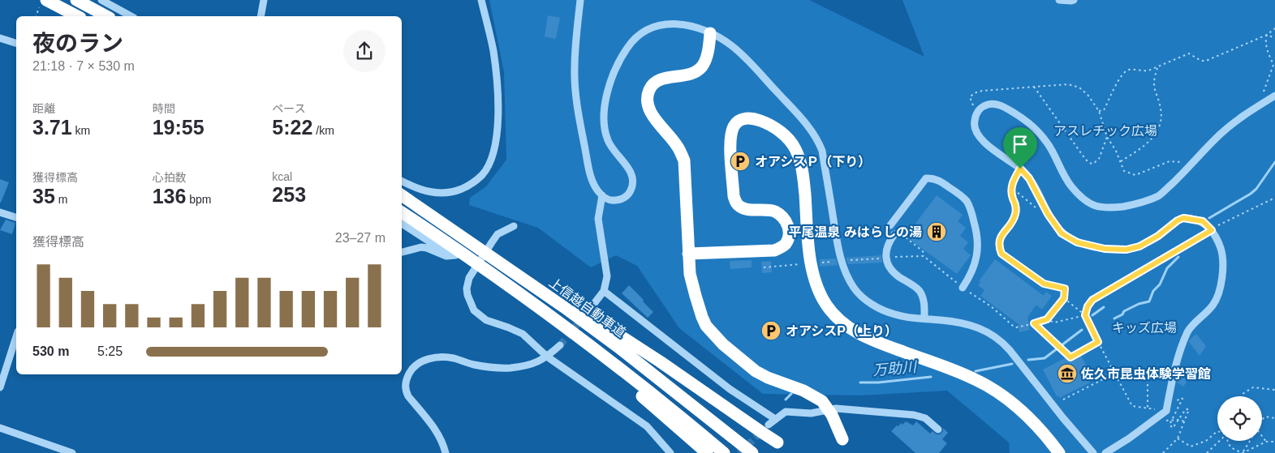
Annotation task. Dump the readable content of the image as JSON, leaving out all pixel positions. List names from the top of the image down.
{
  "streets": {
    "highway": ["上信越自動車道"]
  },
  "water": ["万助川"],
  "parks": ["アスレチック広場", "キッズ広場"],
  "places": {
    "parking": ["オアシスＰ（下り）", "オアシスP（上り）"],
    "building": ["平尾温泉 みはらしの湯"],
    "museum": ["佐久市昆虫体験学習館"]
  },
  "page": {
    "heading": ["夜のラン", "21:18 · 7 × 530 m"],
    "stats": [
      ["距離", "3.71 km"],
      ["時間", "19:55"],
      ["ペース", "5:22 /km"],
      ["獲得標高", "35 m"],
      ["心拍数", "136 bpm"],
      ["kcal", "253"]
    ],
    "chart": ["獲得標高", "23–27 m"],
    "list": [
      {
        "name": "530 m",
        "note": "5:25"
      }
    ]
  }
}
